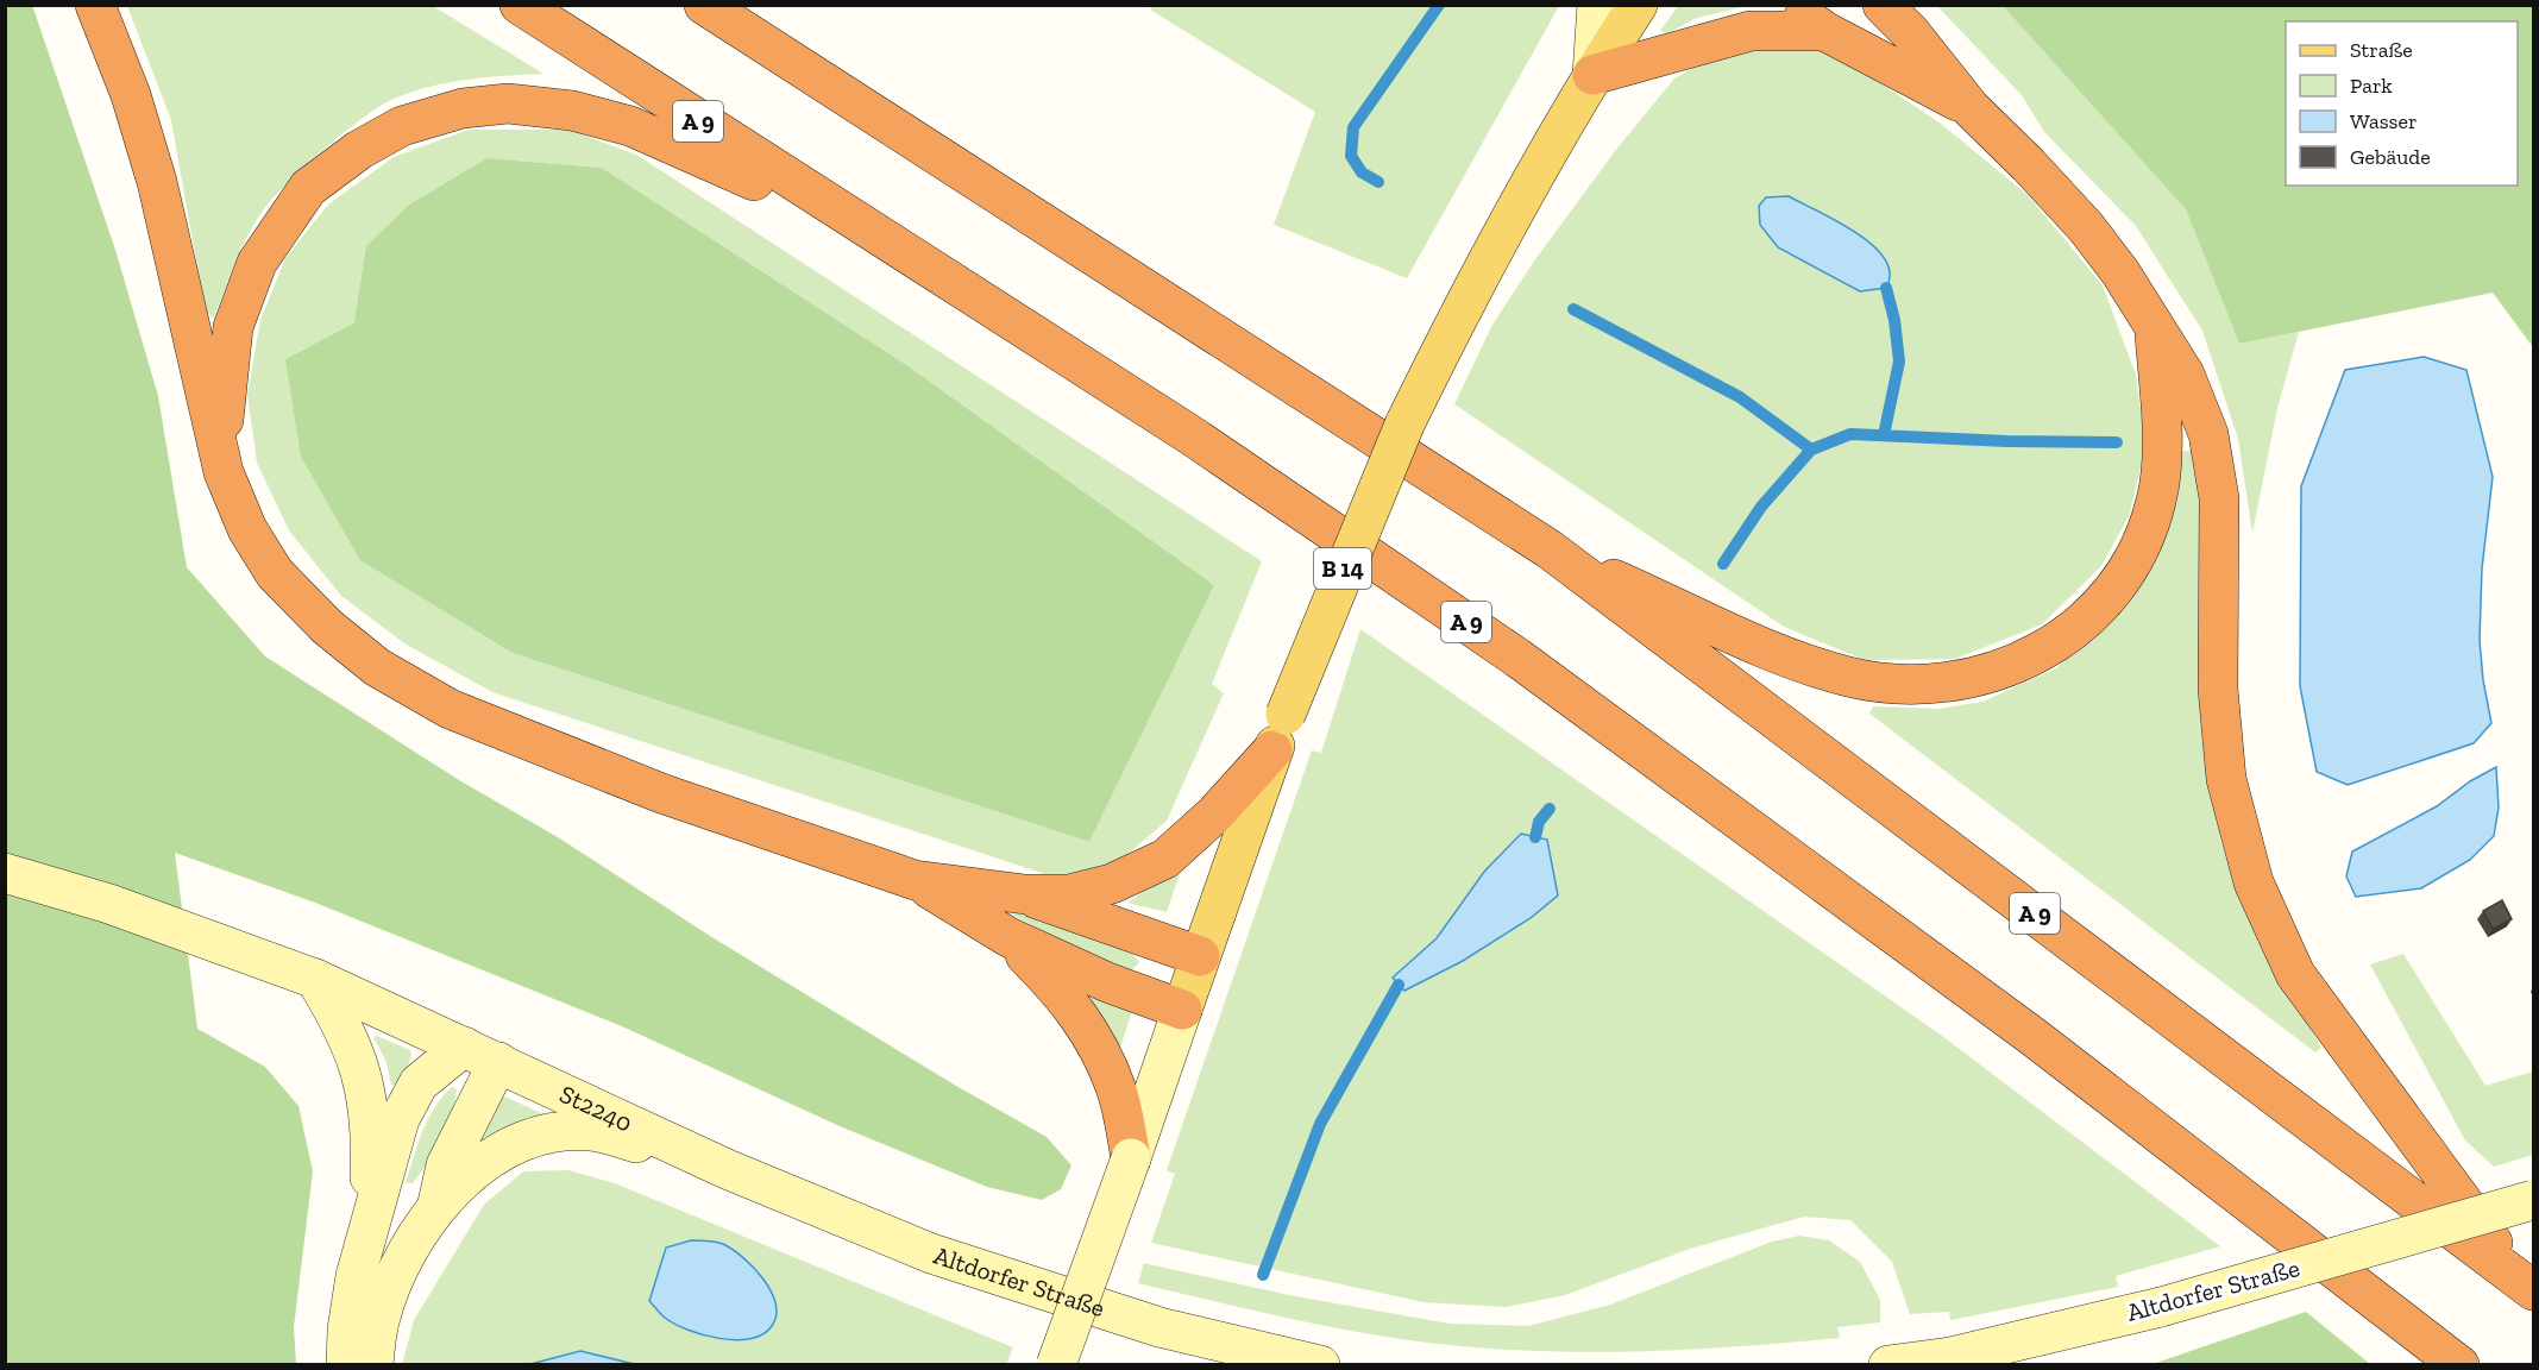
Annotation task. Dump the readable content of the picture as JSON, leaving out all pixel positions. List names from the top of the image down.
{
  "streets": {
    "highway": ["A 9"],
    "main road": ["B 14", "St2240", "Altdorfer Straße"]
  },
  "crossings": [
    ["St2240", "Altdorfer Straße"]
  ],
  "legend": [
    "Straße",
    "Park",
    "Wasser",
    "Gebäude"
  ]
}
